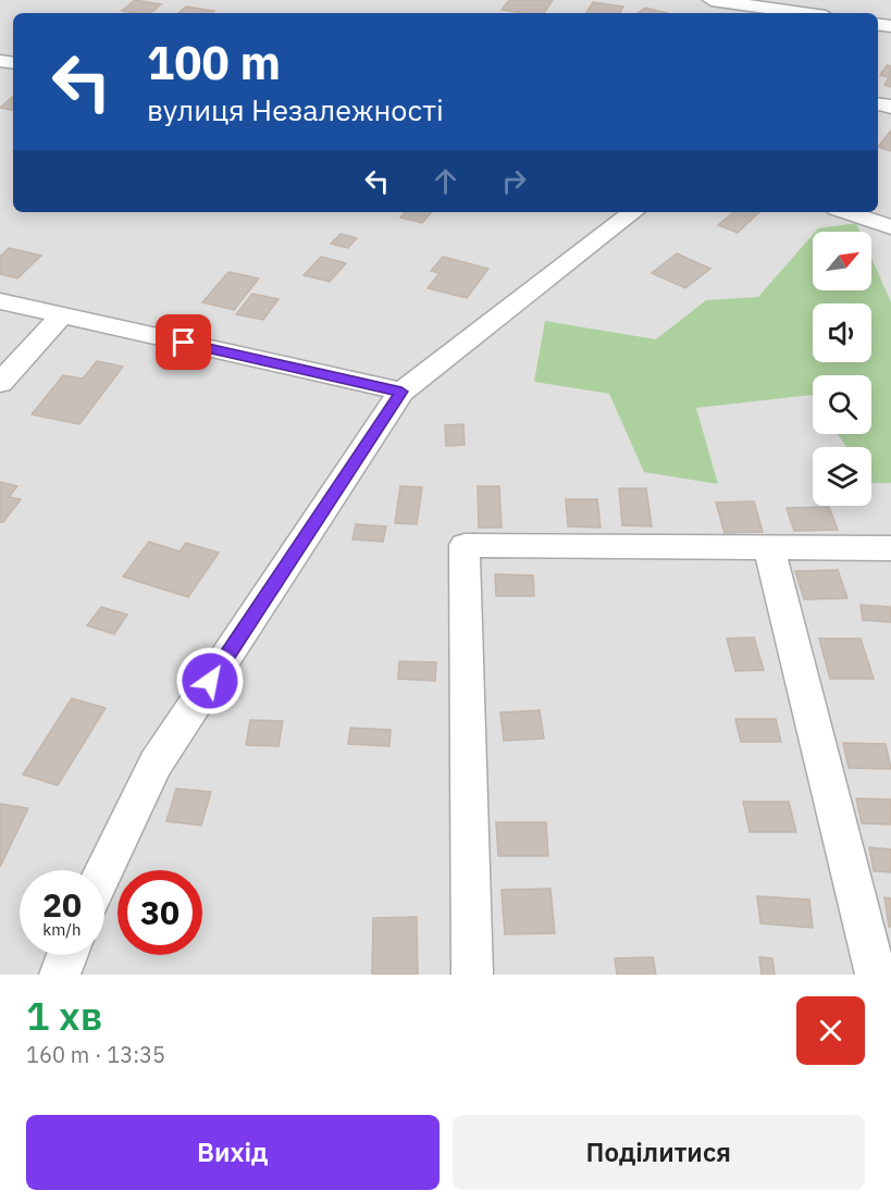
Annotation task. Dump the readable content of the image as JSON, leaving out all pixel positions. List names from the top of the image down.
{
  "north": "top right",
  "page": {
    "turn": ["100 m", "вулиця Незалежності"],
    "speed": "20 km/h",
    "limit": "30",
    "heading": ["1 хв", "160 m · 13:35"],
    "buttons": ["Вихід", "Поділитися"]
  }
}
